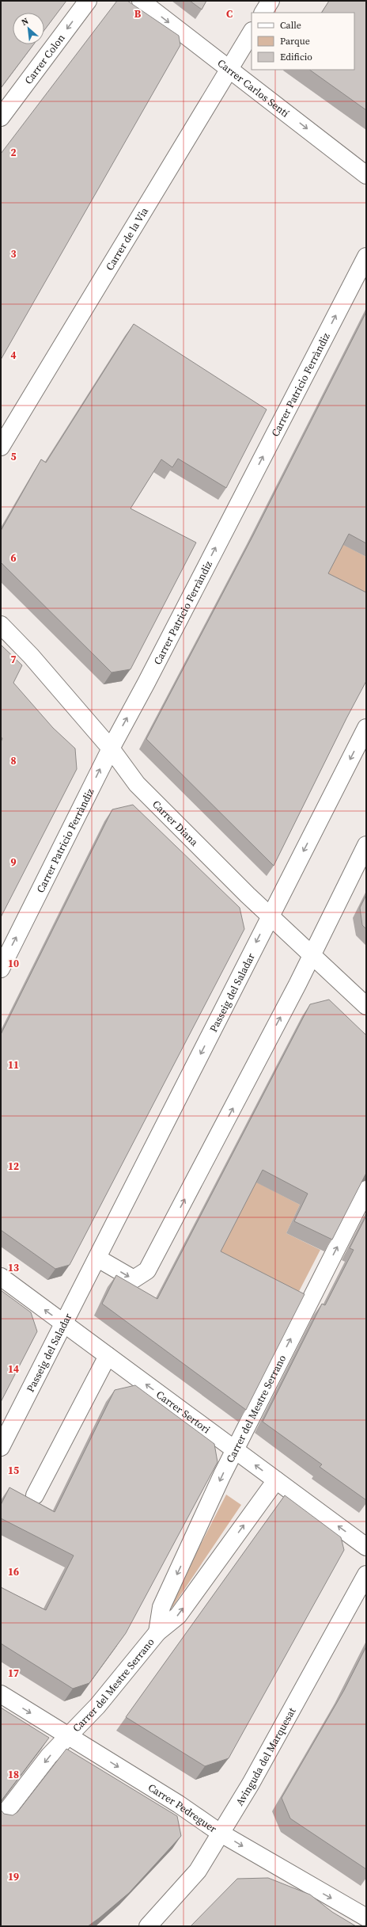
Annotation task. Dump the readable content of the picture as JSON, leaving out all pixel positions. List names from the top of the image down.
{
  "streets": {
    "street": [
      "Carrer Colon",
      "Carrer Carlos Sentí",
      "Carrer de la Via",
      "Carrer Patricio Ferràndiz",
      "Carrer Diana",
      "Passeig del Saladar",
      "Carrer del Mestre Serrano",
      "Carrer Sertori",
      "Avinguda del Marquesat",
      "Carrer Pedreguer"
    ]
  },
  "crossings": [
    ["Carrer Carlos Sentí", "Carrer de la Via"],
    ["Carrer Patricio Ferràndiz", "Carrer Diana"],
    ["Carrer Diana", "Passeig del Saladar"],
    ["Passeig del Saladar", "Carrer Sertori"],
    ["Carrer del Mestre Serrano", "Carrer Sertori"],
    ["Carrer del Mestre Serrano", "Carrer Pedreguer"],
    ["Avinguda del Marquesat", "Carrer Pedreguer"]
  ],
  "one_way": [
    "Carrer Colon",
    "Carrer Carlos Sentí",
    "Carrer Patricio Ferràndiz",
    "Passeig del Saladar",
    "Carrer Sertori",
    "Carrer Pedreguer"
  ],
  "legend": ["Calle", "Parque", "Edificio"],
  "north": "top left",
  "grid": {
    "columns": ["B", "C"],
    "rows": [
      "2",
      "3",
      "4",
      "5",
      "6",
      "7",
      "8",
      "9",
      "10",
      "11",
      "12",
      "13",
      "14",
      "15",
      "16",
      "17",
      "18",
      "19"
    ]
  }
}
